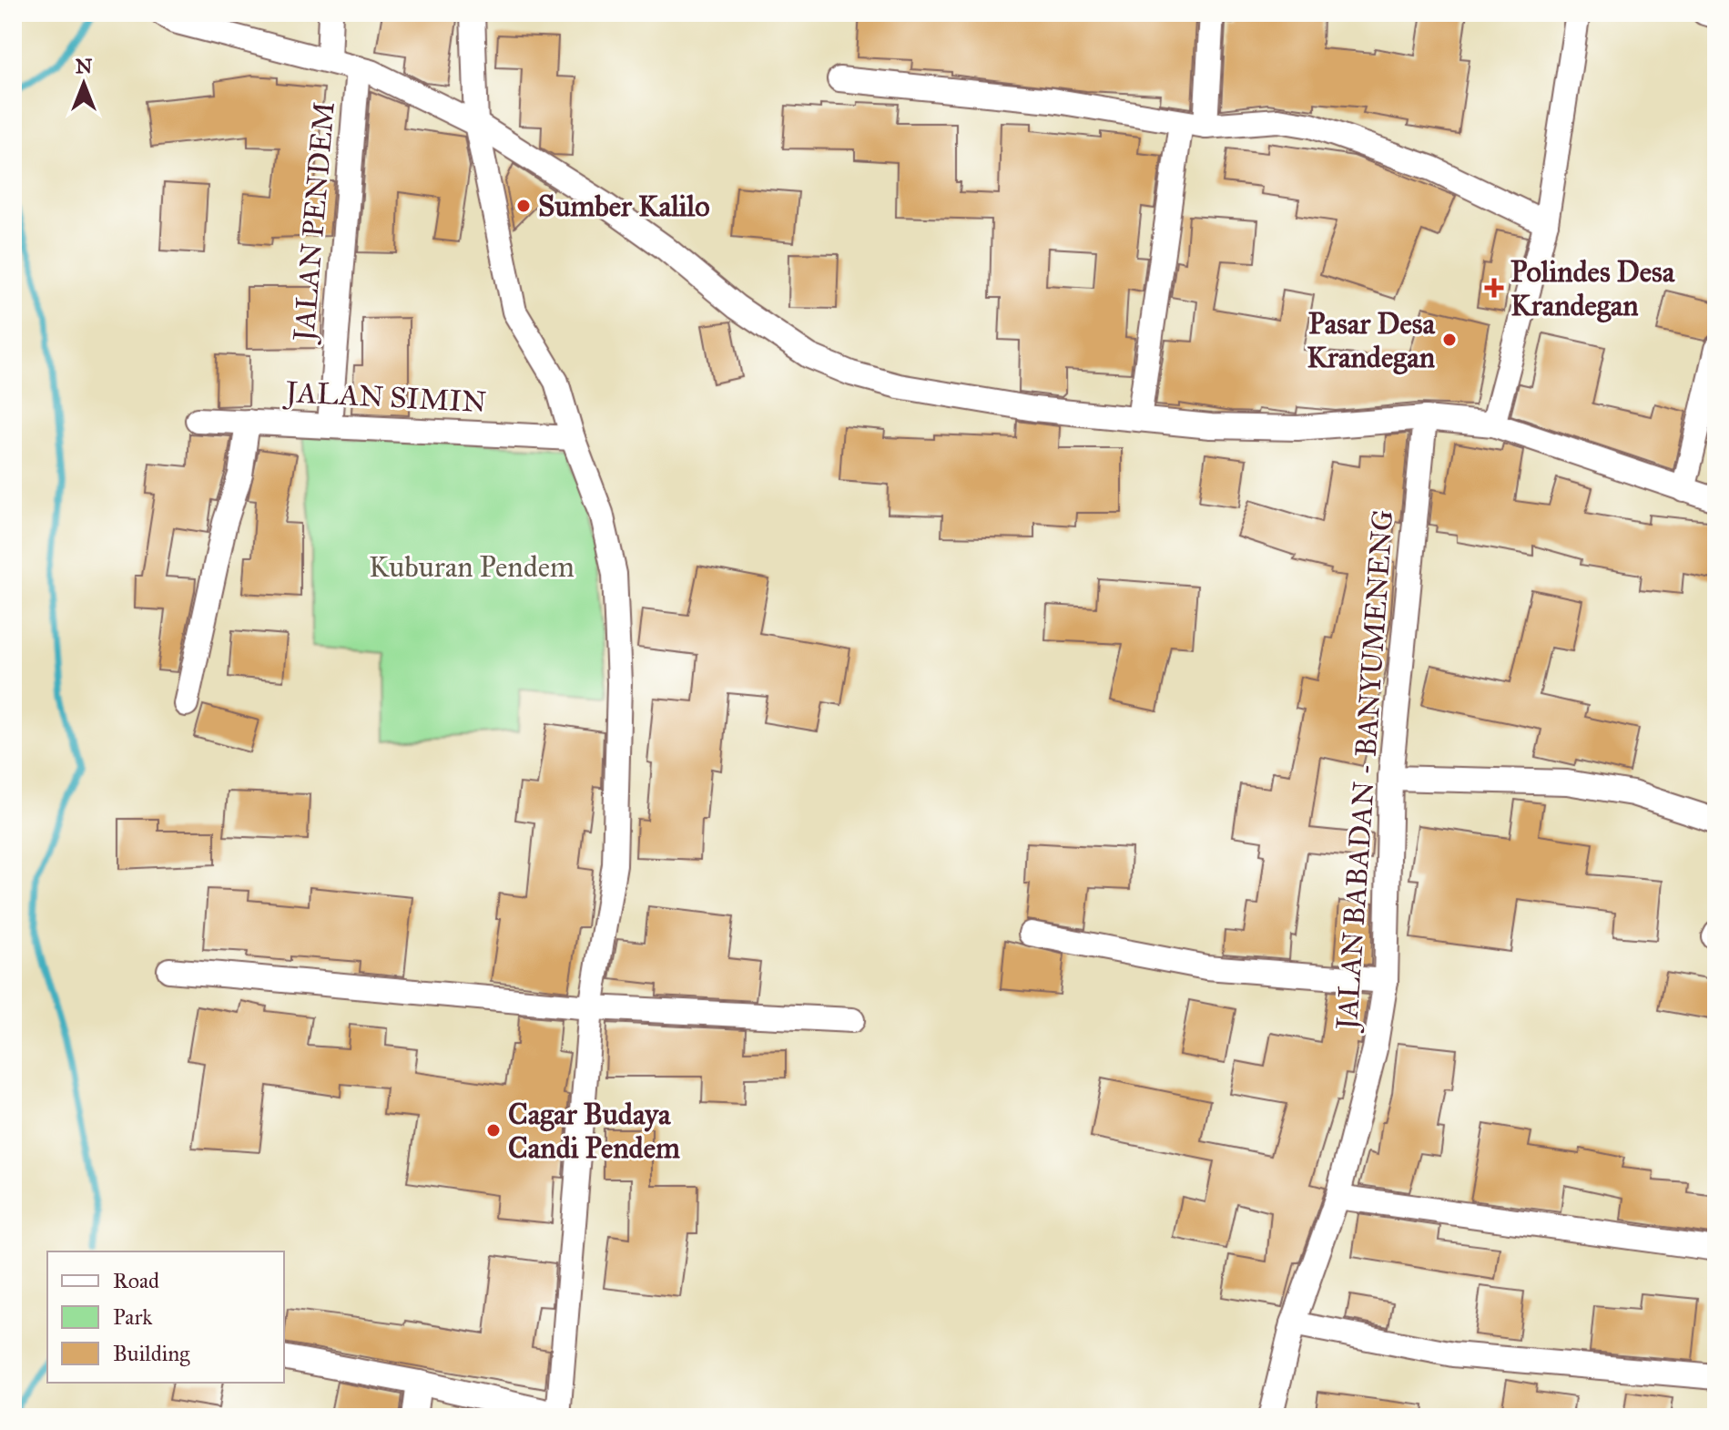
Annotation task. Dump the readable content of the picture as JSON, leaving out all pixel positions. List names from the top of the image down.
{
  "streets": {
    "street": ["JALAN PENDEM", "JALAN SIMIN", "JALAN BABADAN - BANYUMENENG"]
  },
  "crossings": [
    ["JALAN PENDEM", "JALAN SIMIN"]
  ],
  "parks": ["Kuburan Pendem"],
  "places": {
    "other": ["Sumber Kalilo", "Pasar Desa Krandegan", "Cagar Budaya Candi Pendem"],
    "health": ["Polindes Desa Krandegan"]
  },
  "legend": ["Road", "Park", "Building"],
  "north": "top"
}
